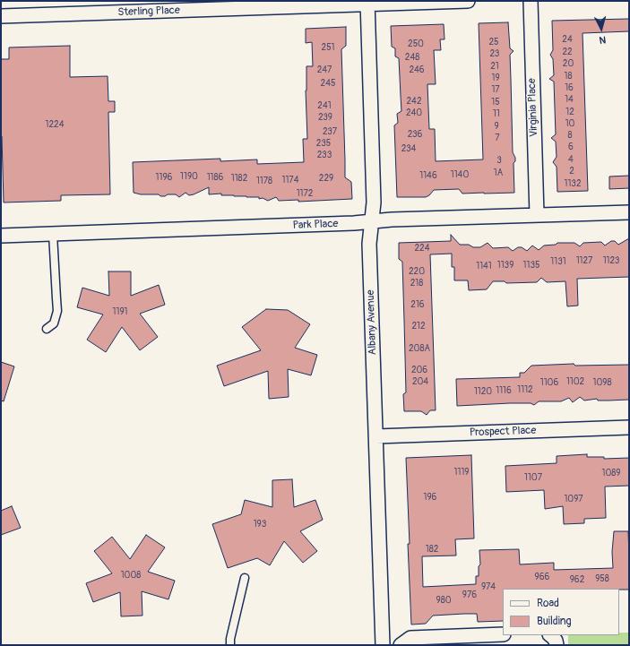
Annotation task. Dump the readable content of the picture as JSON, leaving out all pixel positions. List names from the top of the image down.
{
  "streets": {
    "street": [
      "Sterling Place",
      "Virginia Place",
      "Park Place",
      "Albany Avenue",
      "Prospect Place"
    ]
  },
  "crossings": [
    ["Sterling Place", "Albany Avenue"],
    ["Virginia Place", "Park Place"],
    ["Park Place", "Albany Avenue"],
    ["Albany Avenue", "Prospect Place"]
  ],
  "house_numbers": [
    "24",
    "25",
    "250",
    "251",
    "22",
    "23",
    "248",
    "20",
    "21",
    "247",
    "246",
    "18",
    "19",
    "245",
    "16",
    "17",
    "14",
    "242",
    "15",
    "241",
    "12",
    "240",
    "11",
    "239",
    "10",
    "1224",
    "9",
    "237",
    "236",
    "8",
    "7",
    "235",
    "6",
    "234",
    "233",
    "4",
    "3",
    "2",
    "1A",
    "1140",
    "1146",
    "1190",
    "1196",
    "1186",
    "1182",
    "229",
    "1174",
    "1178",
    "1132",
    "1172",
    "224",
    "1127",
    "1123",
    "1131",
    "1139",
    "1135",
    "1141",
    "220",
    "218",
    "216",
    "1191",
    "212",
    "208A",
    "206",
    "204",
    "1102",
    "1106",
    "1098",
    "1112",
    "1116",
    "1120",
    "1119",
    "1089",
    "1107",
    "196",
    "1097",
    "193",
    "182",
    "1008",
    "966",
    "958",
    "962",
    "974",
    "976",
    "980"
  ],
  "legend": ["Road", "Building"],
  "north": "bottom"
}
